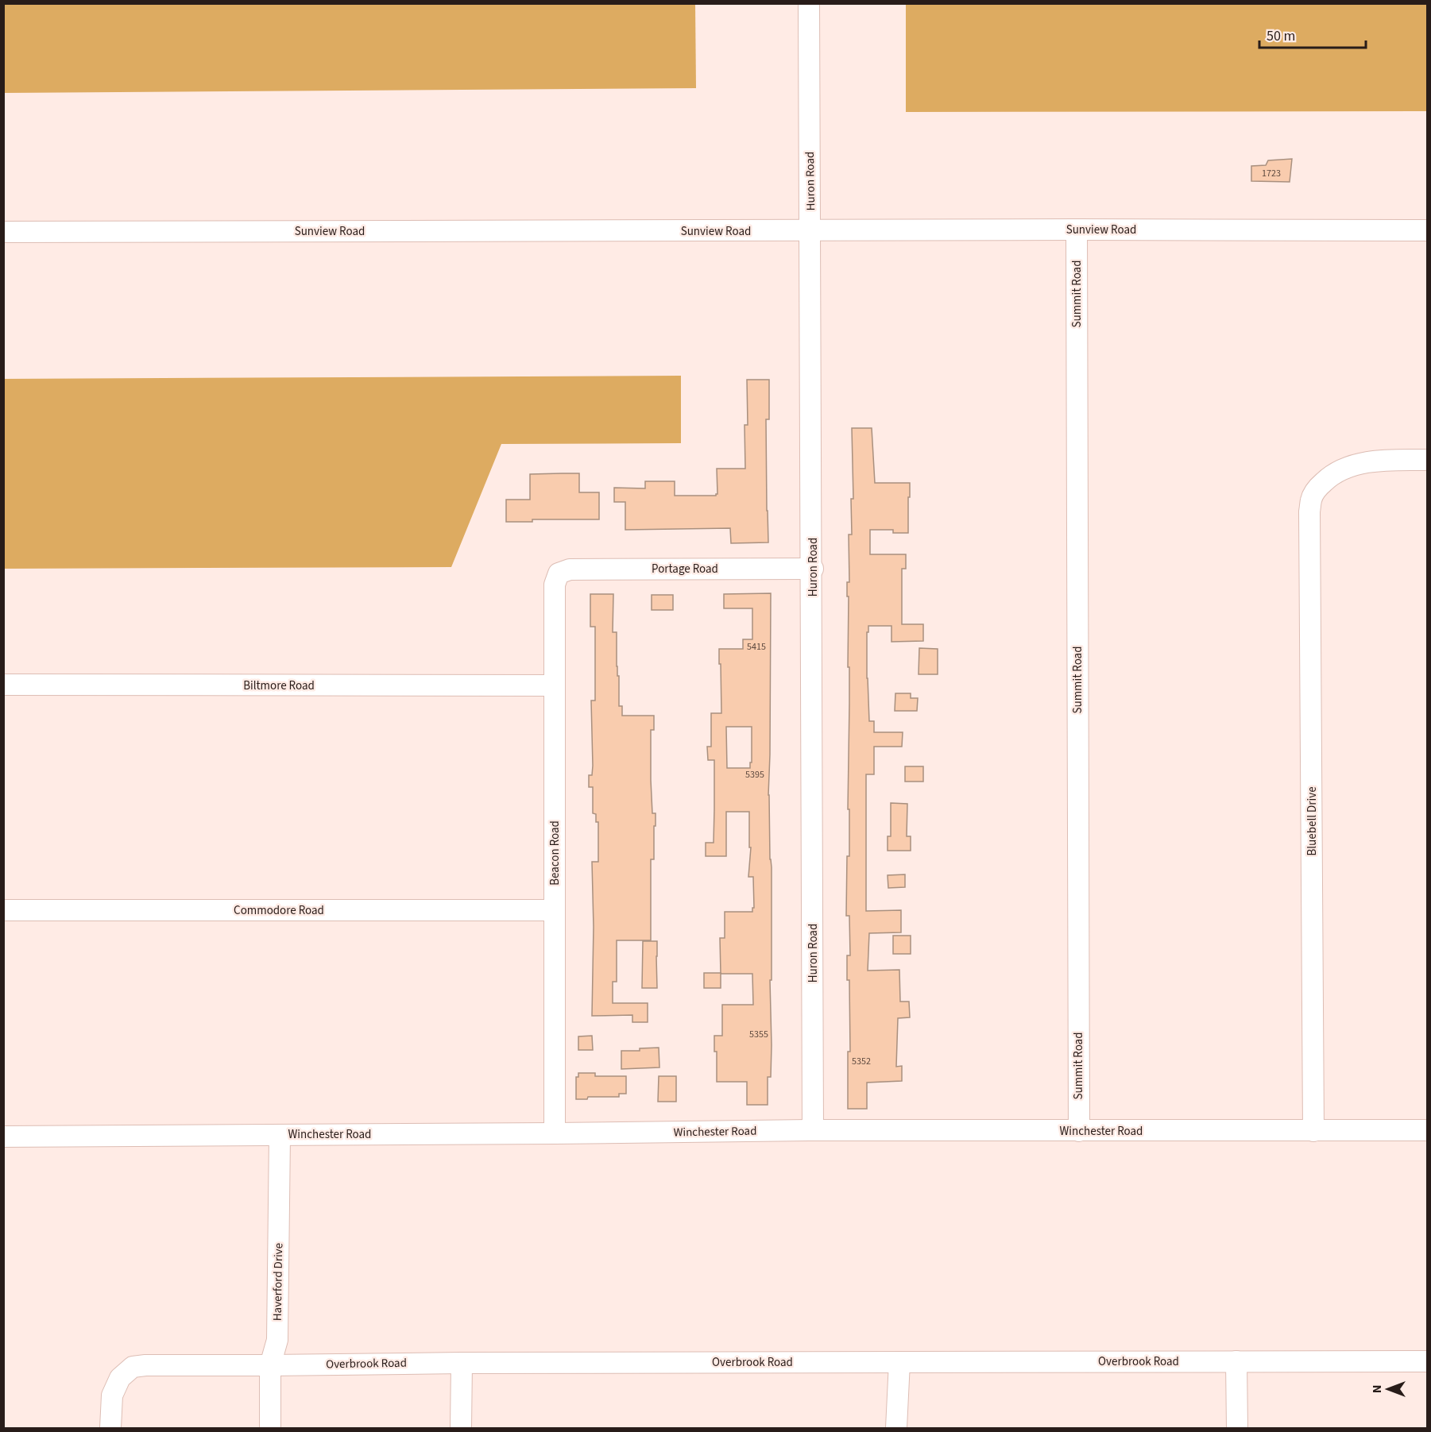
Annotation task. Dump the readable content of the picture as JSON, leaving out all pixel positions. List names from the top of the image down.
{
  "streets": {
    "street": [
      "Huron Road",
      "Sunview Road",
      "Summit Road",
      "Portage Road",
      "Biltmore Road",
      "Bluebell Drive",
      "Beacon Road",
      "Commodore Road",
      "Winchester Road",
      "Haverford Drive",
      "Overbrook Road"
    ]
  },
  "crossings": [
    ["Huron Road", "Sunview Road"],
    ["Huron Road", "Portage Road"],
    ["Huron Road", "Winchester Road"],
    ["Sunview Road", "Summit Road"],
    ["Summit Road", "Winchester Road"],
    ["Portage Road", "Beacon Road"],
    ["Biltmore Road", "Beacon Road"],
    ["Bluebell Drive", "Winchester Road"],
    ["Beacon Road", "Commodore Road"],
    ["Beacon Road", "Winchester Road"],
    ["Winchester Road", "Haverford Drive"],
    ["Haverford Drive", "Overbrook Road"]
  ],
  "house_numbers": [
    "1723",
    "5415",
    "5395",
    "5355",
    "5352"
  ],
  "scale_bar": "50 m",
  "north": "left"
}
